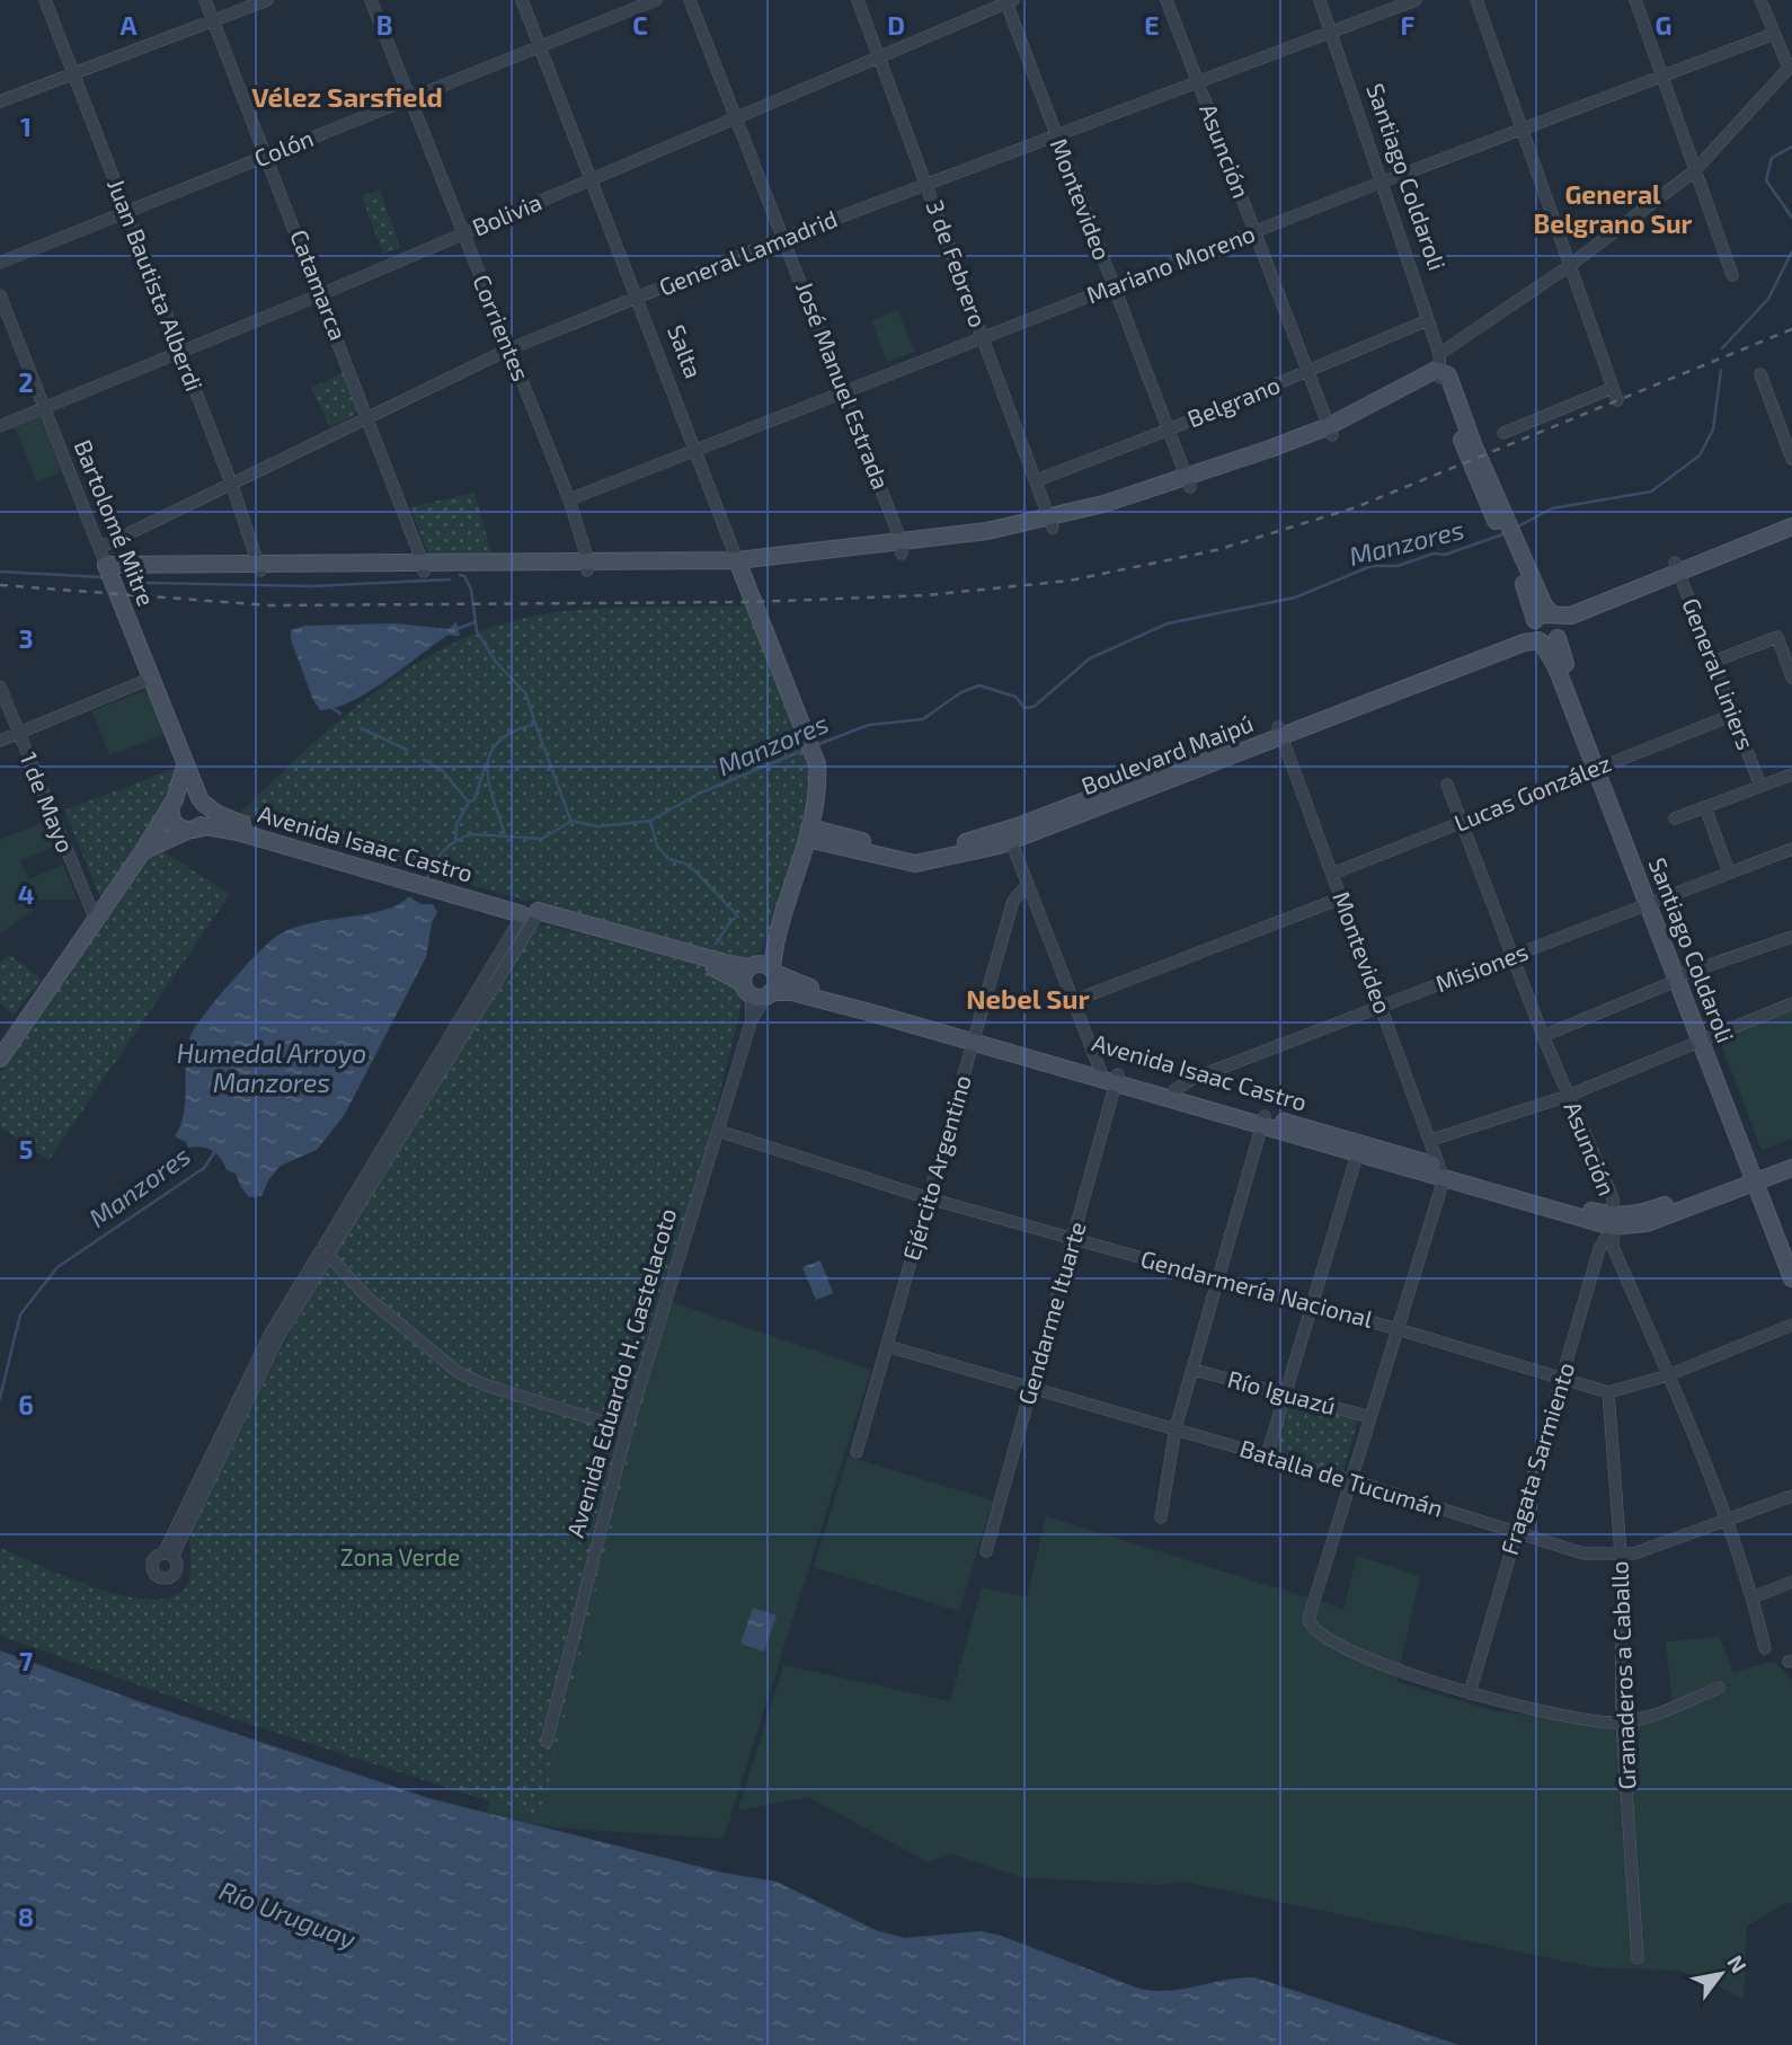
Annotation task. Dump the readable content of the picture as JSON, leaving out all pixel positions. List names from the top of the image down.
{
  "streets": {
    "main road": [
      "Santiago Coldaroli",
      "Salta",
      "Bartolomé Mitre",
      "Boulevard Maipú",
      "Avenida Isaac Castro"
    ],
    "street": [
      "Colón",
      "Asunción",
      "Montevideo",
      "Bolivia",
      "General Lamadrid",
      "3 de Febrero",
      "Mariano Moreno",
      "Juan Bautista Alberdi",
      "Catamarca",
      "Corrientes",
      "José Manuel Estrada",
      "Belgrano",
      "General Liniers",
      "Lucas González",
      "1 de Mayo",
      "Misiones",
      "Ejército Argentino",
      "Gendarmería Nacional",
      "Gendarme Ituarte",
      "Avenida Eduardo H. Gastelacoto",
      "Río Iguazú",
      "Fragata Sarmiento",
      "Batalla de Tucumán",
      "Granaderos a Caballo"
    ]
  },
  "crossings": [
    ["Colón", "Juan Bautista Alberdi"],
    ["Colón", "Catamarca"],
    ["Colón", "Corrientes"],
    ["Colón", "Salta"],
    ["Asunción", "General Lamadrid"],
    ["Asunción", "Mariano Moreno"],
    ["Asunción", "Belgrano"],
    ["Asunción", "Lucas González"],
    ["Asunción", "Avenida Isaac Castro"],
    ["Asunción", "Misiones"],
    ["Asunción", "Fragata Sarmiento"],
    ["Asunción", "Batalla de Tucumán"],
    ["Santiago Coldaroli", "General Lamadrid"],
    ["Santiago Coldaroli", "Mariano Moreno"],
    ["Santiago Coldaroli", "Belgrano"],
    ["Santiago Coldaroli", "Boulevard Maipú"],
    ["Santiago Coldaroli", "Lucas González"],
    ["Santiago Coldaroli", "Misiones"],
    ["Montevideo", "Bolivia"],
    ["Montevideo", "General Lamadrid"],
    ["Montevideo", "Mariano Moreno"],
    ["Montevideo", "Belgrano"],
    ["Montevideo", "Boulevard Maipú"],
    ["Montevideo", "Lucas González"],
    ["Montevideo", "Avenida Isaac Castro"],
    ["Montevideo", "Misiones"],
    ["Bolivia", "3 de Febrero"],
    ["Bolivia", "Juan Bautista Alberdi"],
    ["Bolivia", "Catamarca"],
    ["Bolivia", "Corrientes"],
    ["Bolivia", "Salta"],
    ["Bolivia", "José Manuel Estrada"],
    ["Bolivia", "Bartolomé Mitre"],
    ["General Lamadrid", "3 de Febrero"],
    ["General Lamadrid", "Juan Bautista Alberdi"],
    ["General Lamadrid", "Catamarca"],
    ["General Lamadrid", "Corrientes"],
    ["General Lamadrid", "Salta"],
    ["General Lamadrid", "José Manuel Estrada"],
    ["General Lamadrid", "Bartolomé Mitre"],
    ["3 de Febrero", "Mariano Moreno"],
    ["3 de Febrero", "Belgrano"],
    ["Mariano Moreno", "Corrientes"],
    ["Mariano Moreno", "Salta"],
    ["Mariano Moreno", "José Manuel Estrada"],
    ["Salta", "Boulevard Maipú"],
    ["Bartolomé Mitre", "Avenida Isaac Castro"],
    ["General Liniers", "Boulevard Maipú"],
    ["General Liniers", "Lucas González"],
    ["Avenida Isaac Castro", "Misiones"],
    ["Avenida Isaac Castro", "Ejército Argentino"],
    ["Avenida Isaac Castro", "Gendarme Ituarte"],
    ["Avenida Isaac Castro", "Avenida Eduardo H. Gastelacoto"],
    ["Avenida Isaac Castro", "Fragata Sarmiento"],
    ["Ejército Argentino", "Gendarmería Nacional"],
    ["Ejército Argentino", "Batalla de Tucumán"],
    ["Gendarmería Nacional", "Gendarme Ituarte"],
    ["Gendarmería Nacional", "Avenida Eduardo H. Gastelacoto"],
    ["Gendarmería Nacional", "Fragata Sarmiento"],
    ["Gendarmería Nacional", "Granaderos a Caballo"],
    ["Gendarme Ituarte", "Batalla de Tucumán"],
    ["Fragata Sarmiento", "Batalla de Tucumán"],
    ["Batalla de Tucumán", "Granaderos a Caballo"]
  ],
  "districts": ["Vélez Sarsfield", "General Belgrano Sur", "Nebel Sur"],
  "water": ["Manzores", "Humedal Arroyo Manzores", "Río Uruguay"],
  "parks": ["Zona Verde"],
  "north": "top right",
  "grid": {
    "columns": [
      "A",
      "B",
      "C",
      "D",
      "E",
      "F",
      "G"
    ],
    "rows": [
      "1",
      "2",
      "3",
      "4",
      "5",
      "6",
      "7",
      "8"
    ]
  }
}
